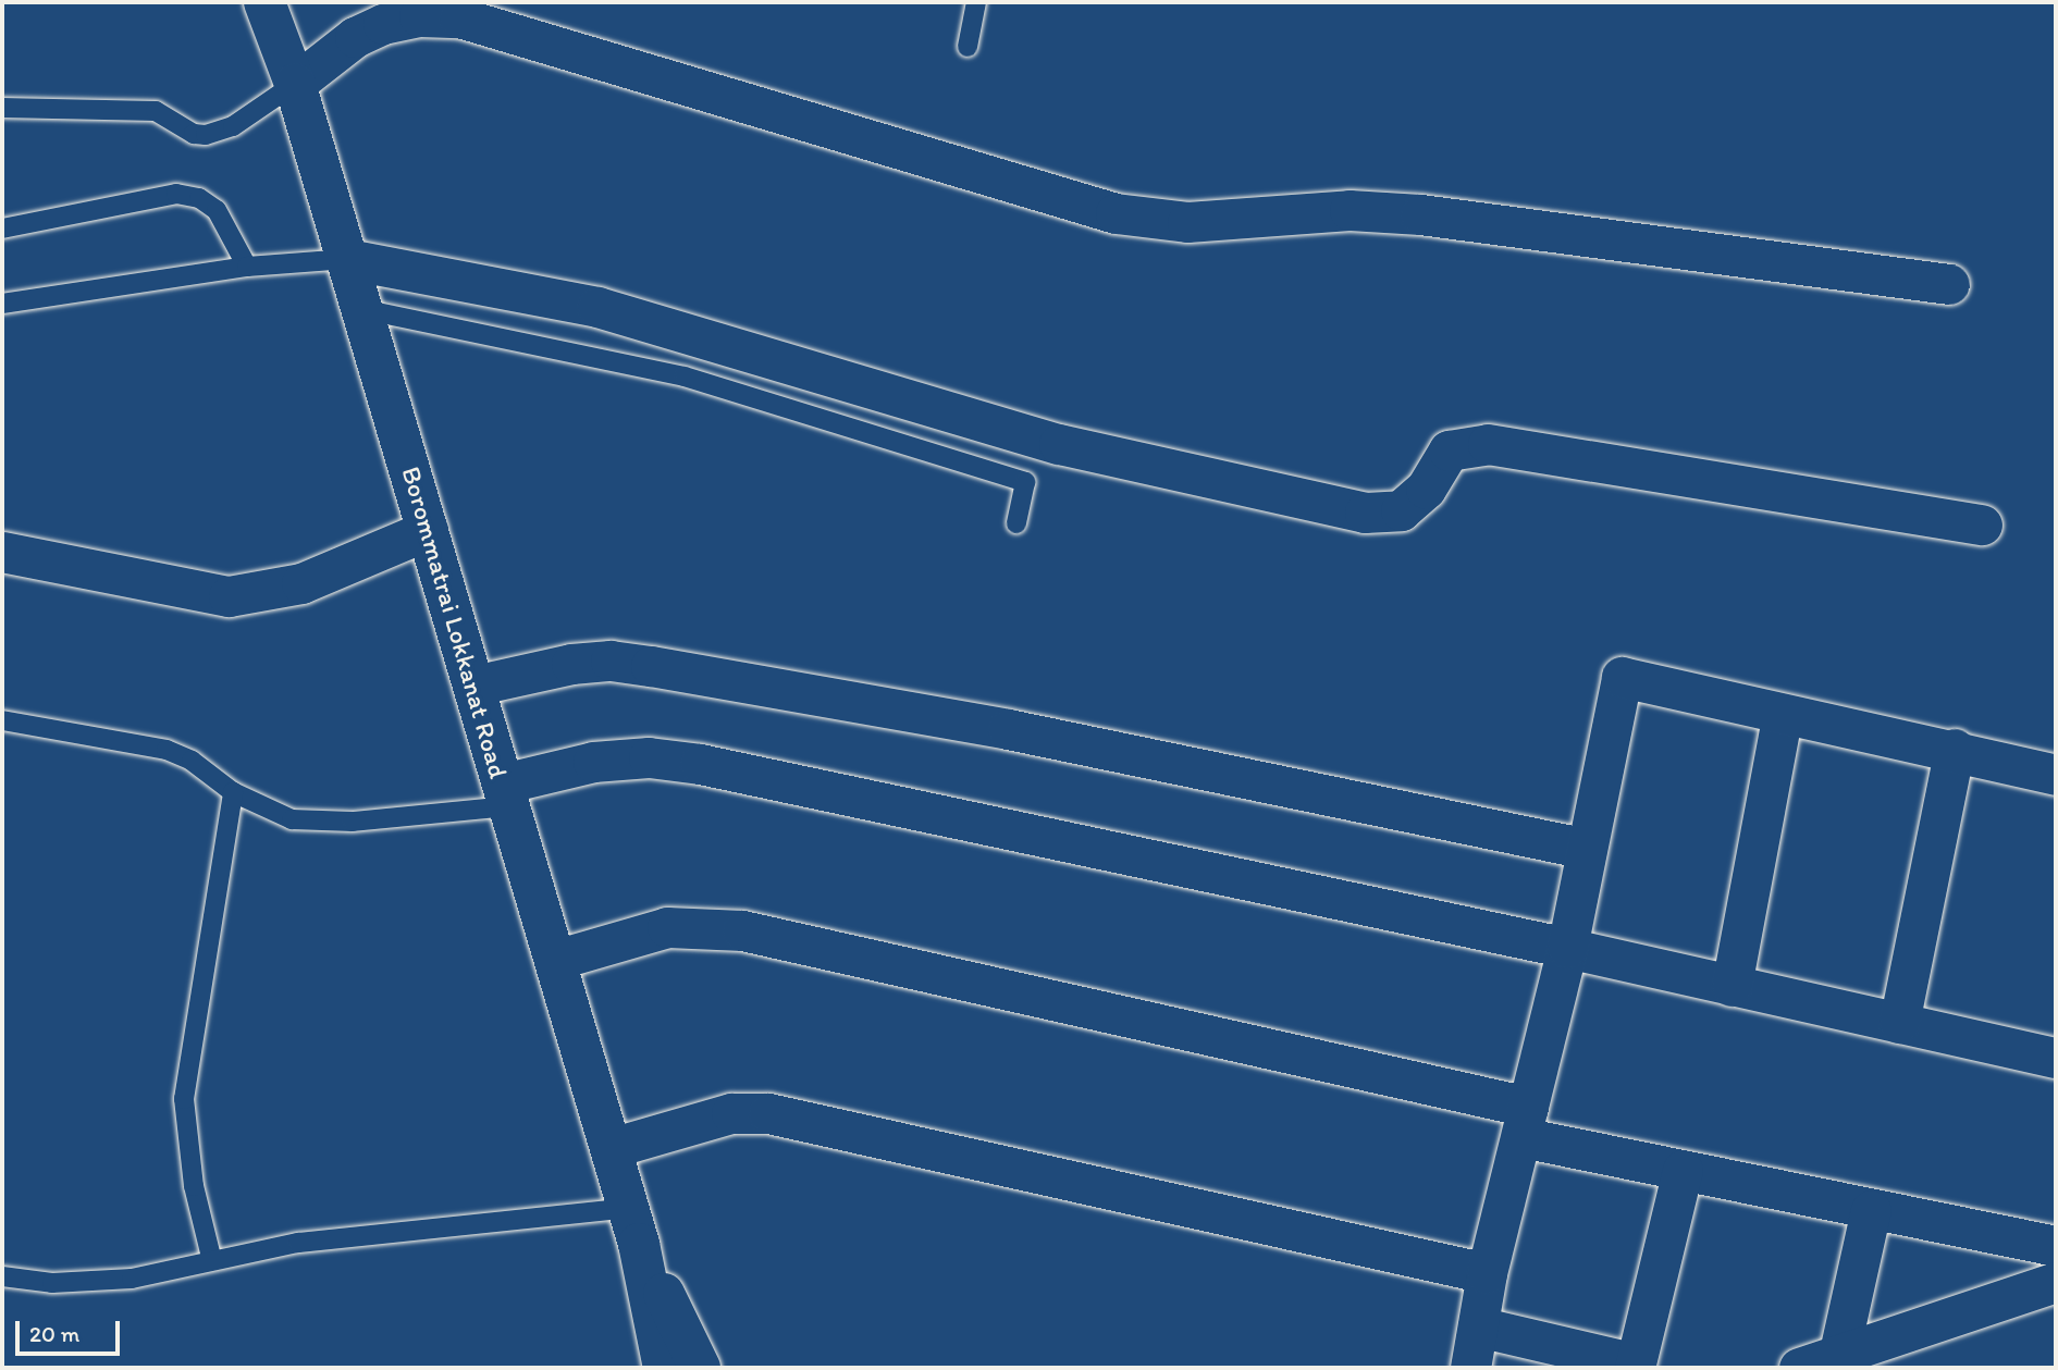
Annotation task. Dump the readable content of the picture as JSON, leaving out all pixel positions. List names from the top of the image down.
{
  "streets": {
    "main road": ["Borommatrai Lokkanat Road"]
  },
  "scale_bar": "20 m"
}
